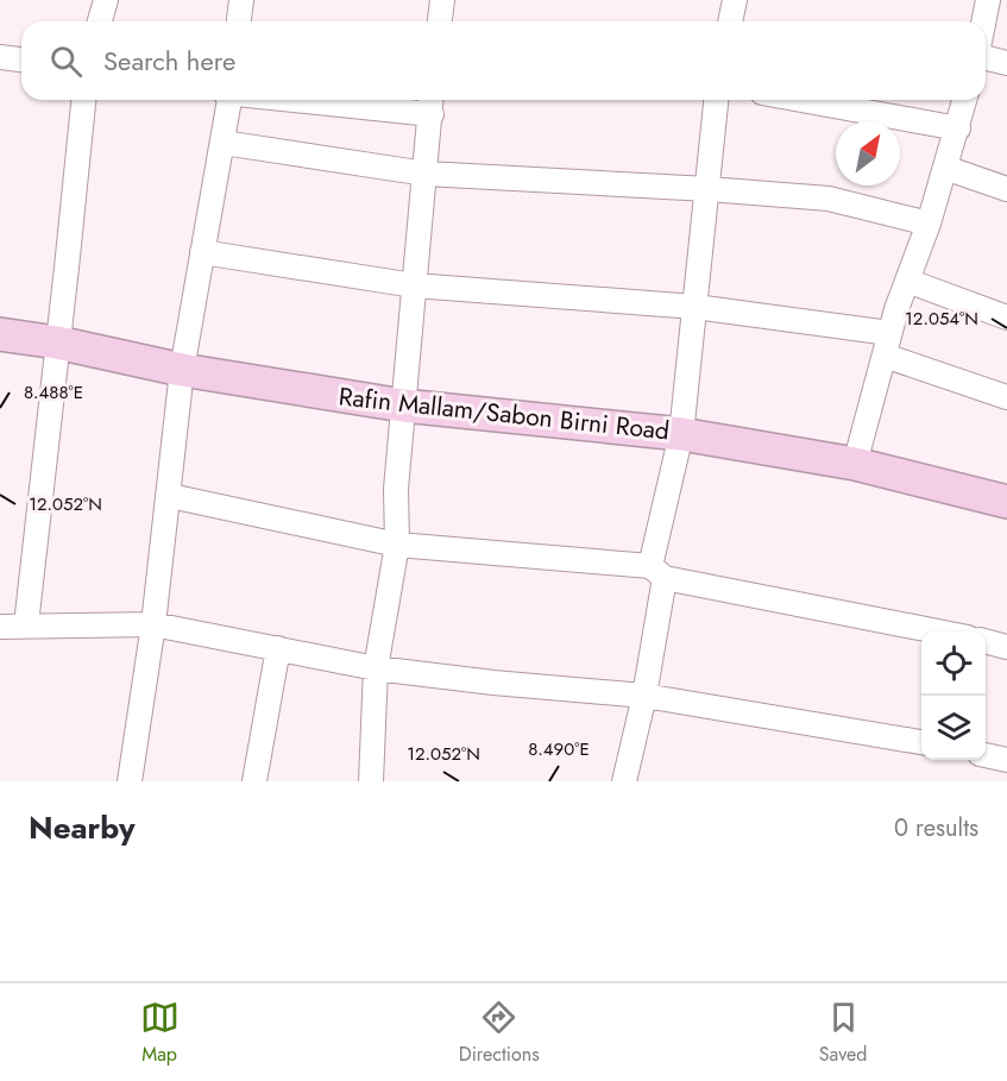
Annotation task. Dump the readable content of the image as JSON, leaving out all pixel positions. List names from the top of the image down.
{
  "streets": {
    "street": ["Rafin Mallam/Sabon Birni Road"]
  },
  "north": "top right",
  "page": {
    "search": "Search here",
    "heading": ["Nearby", "0 results"],
    "nav": ["Map", "Directions", "Saved"]
  },
  "coordinates": [
    "12.054°N",
    "8.488°E",
    "12.052°N",
    "8.490°E"
  ]
}
